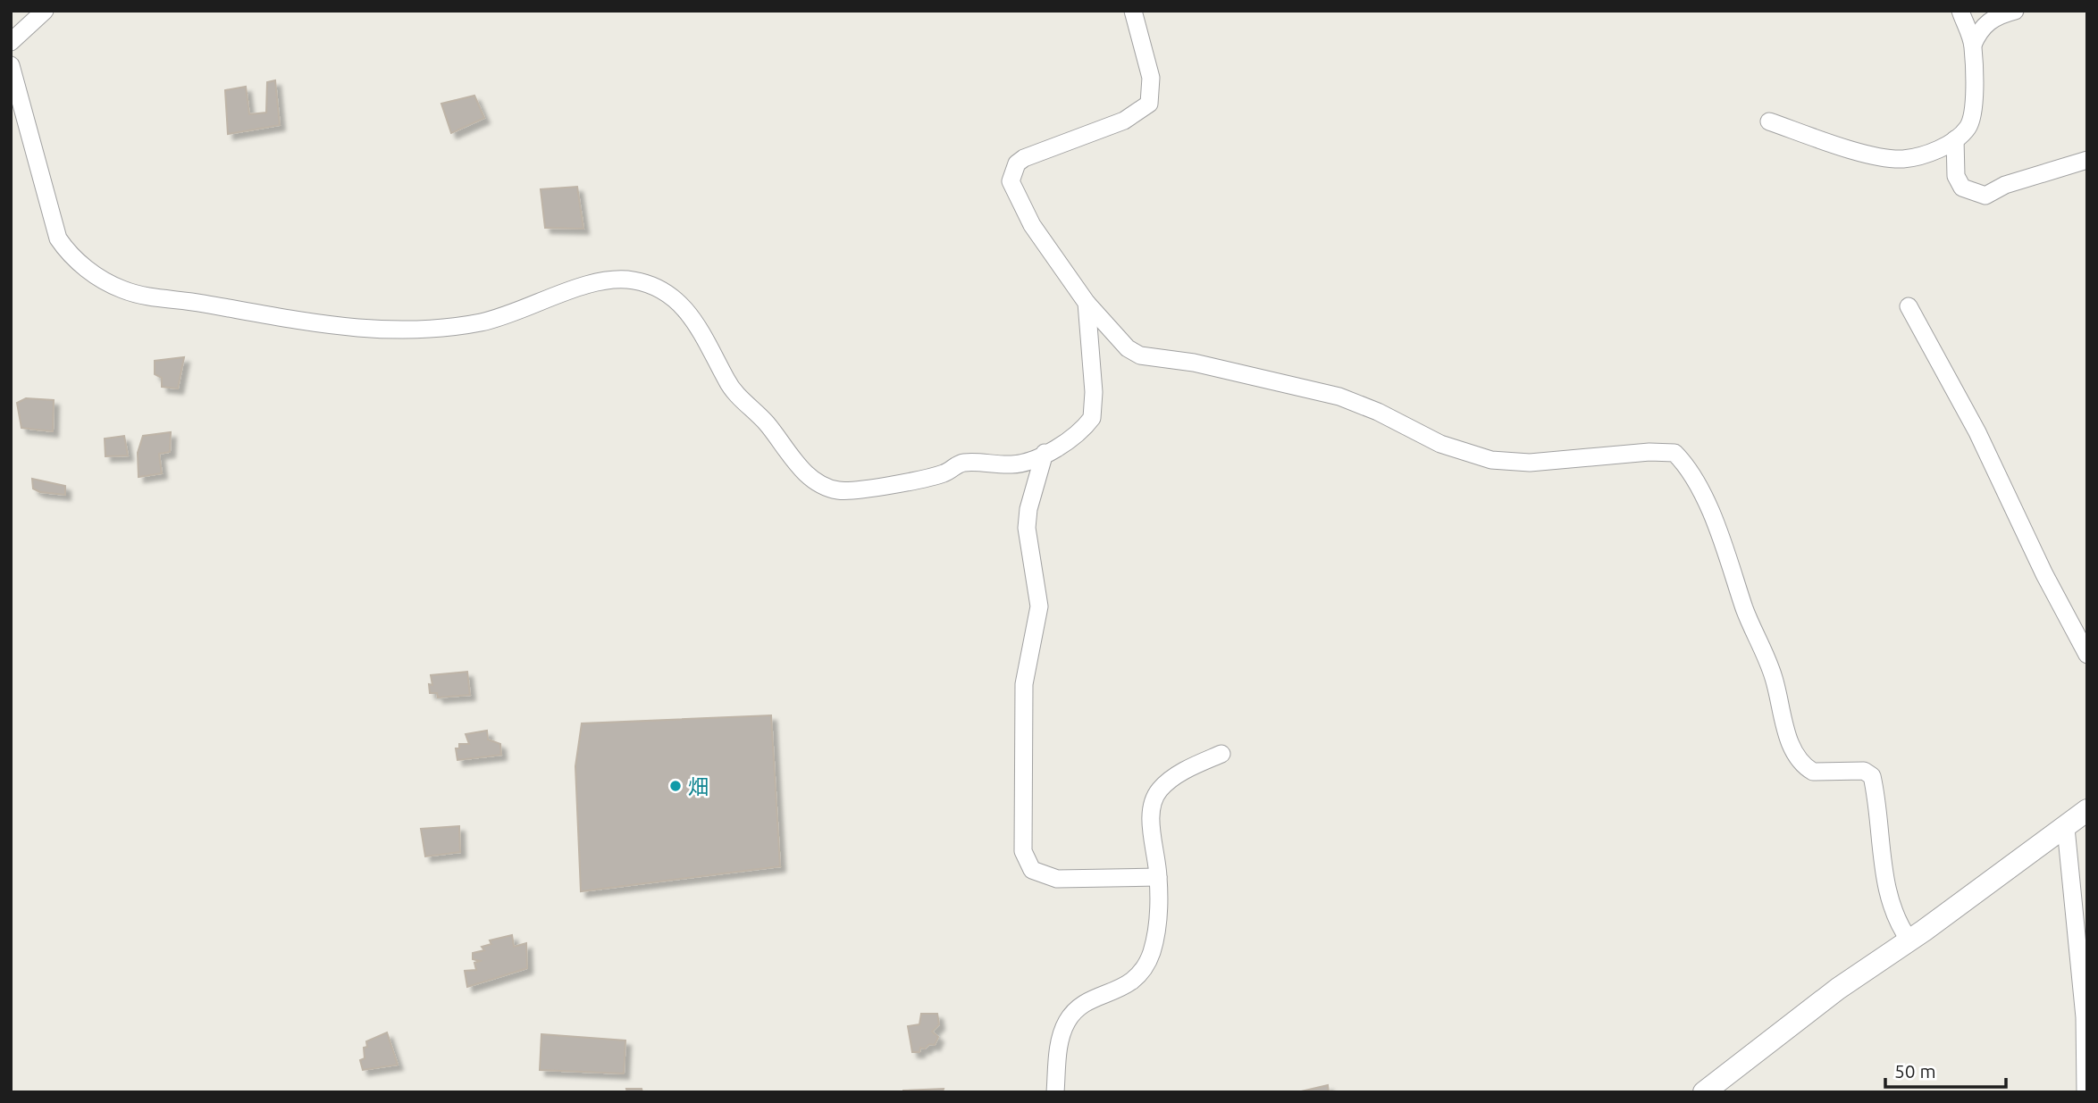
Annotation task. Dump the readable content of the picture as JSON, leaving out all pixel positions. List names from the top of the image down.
{
  "places": ["畑"],
  "scale_bar": "50 m"
}
